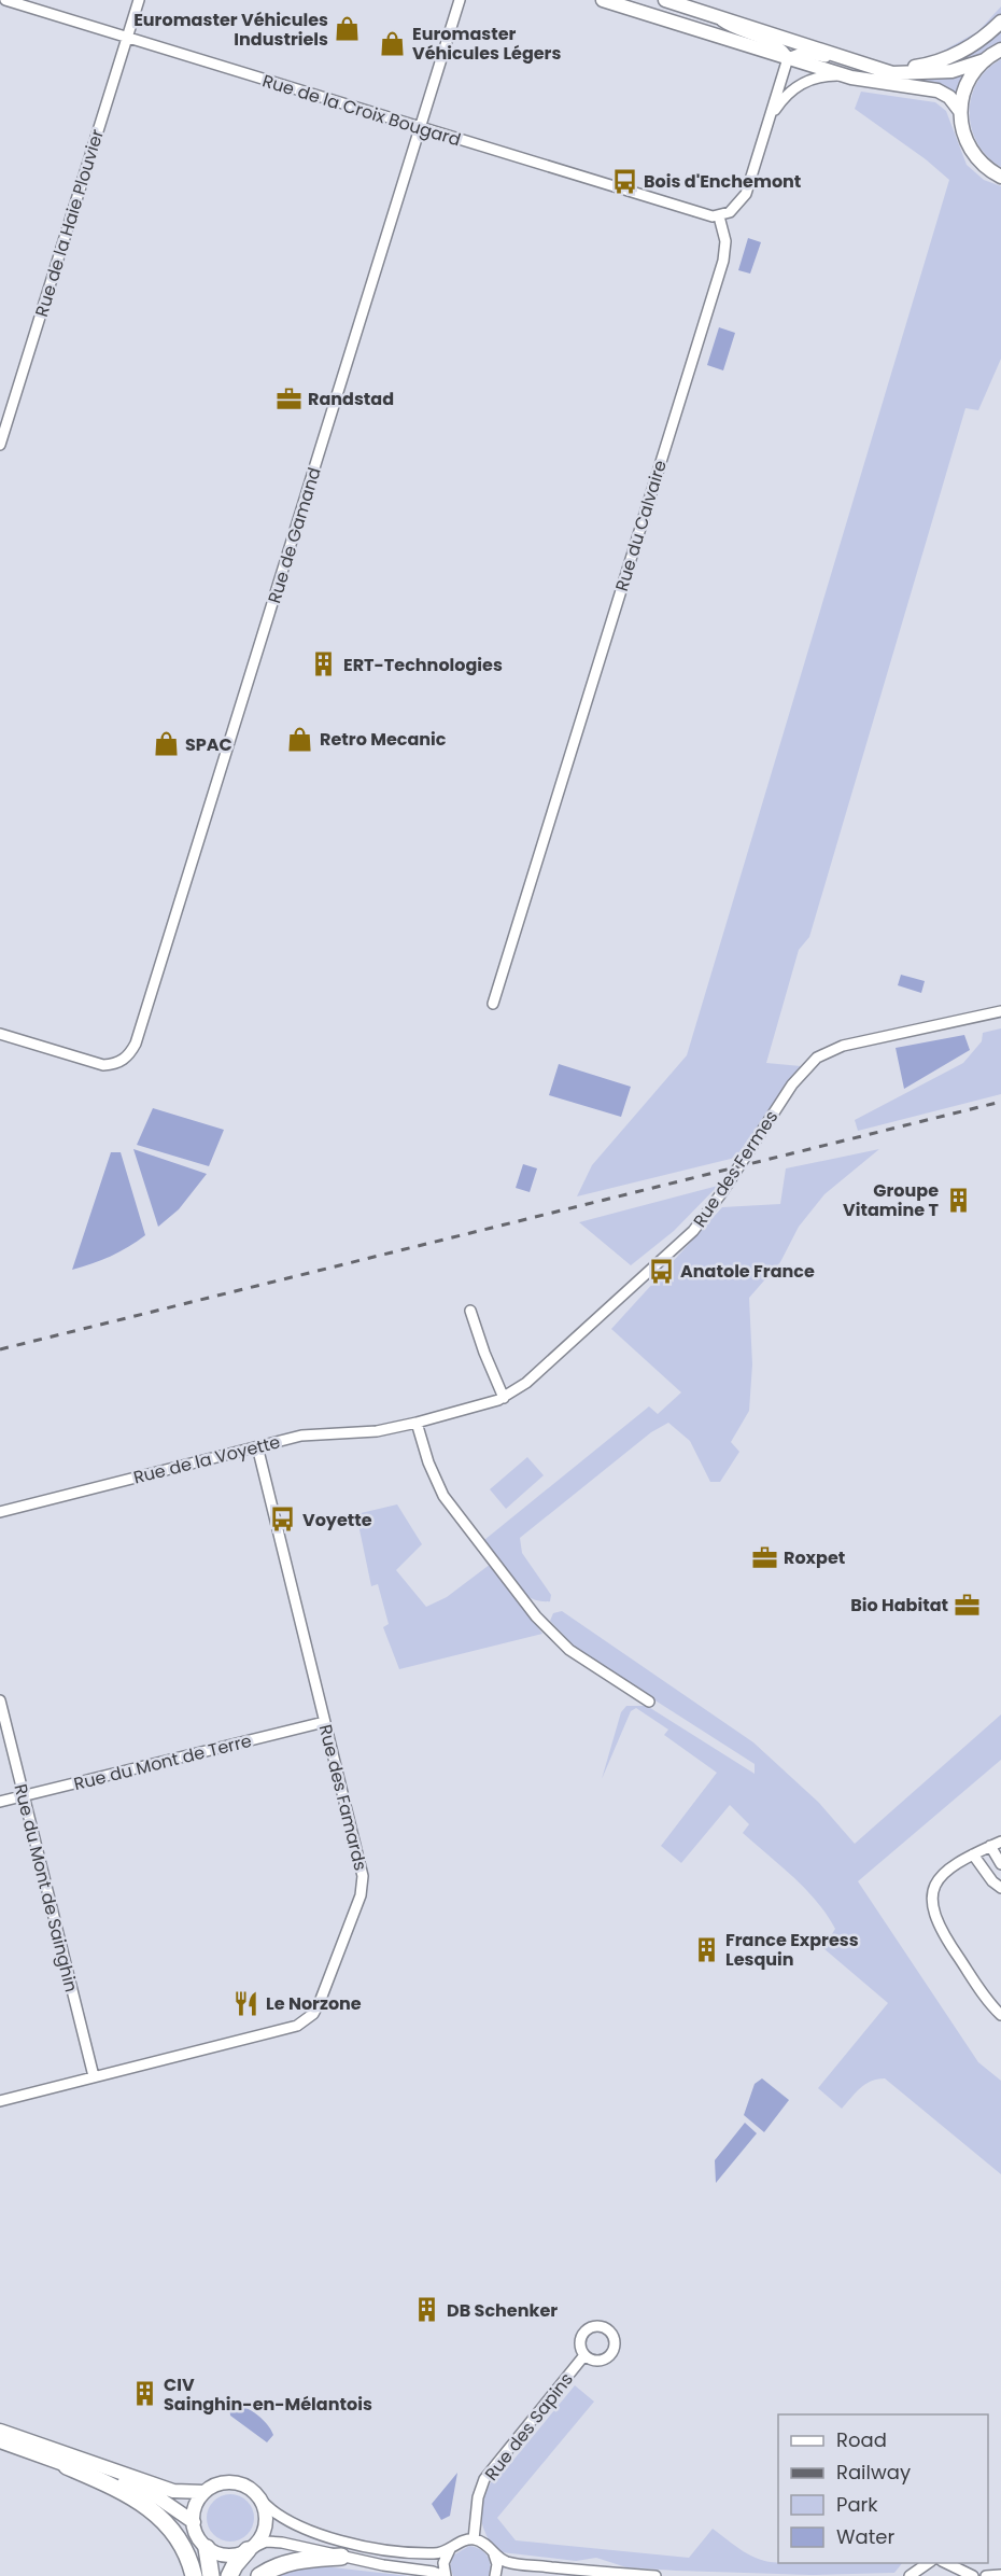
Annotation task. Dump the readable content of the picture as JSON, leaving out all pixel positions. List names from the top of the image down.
{
  "streets": {
    "street": [
      "Rue de la Croix Bougard",
      "Rue de la Haie Plouvier",
      "Rue du Calvaire",
      "Rue de Gamand",
      "Rue des Fermes",
      "Rue de la Voyette",
      "Rue du Mont de Terre",
      "Rue des Famards",
      "Rue du Mont de Sainghin",
      "Rue des Sapins"
    ]
  },
  "crossings": [
    ["Rue de la Croix Bougard", "Rue de la Haie Plouvier"],
    ["Rue de la Croix Bougard", "Rue du Calvaire"],
    ["Rue de la Croix Bougard", "Rue de Gamand"],
    ["Rue des Fermes", "Rue de la Voyette"],
    ["Rue de la Voyette", "Rue des Famards"],
    ["Rue du Mont de Terre", "Rue des Famards"],
    ["Rue du Mont de Terre", "Rue du Mont de Sainghin"],
    ["Rue des Famards", "Rue du Mont de Sainghin"]
  ],
  "places": {
    "shop": [
      "Euromaster Véhicules Industriels",
      "Euromaster Véhicules Légers",
      "Retro Mecanic",
      "SPAC"
    ],
    "bus stop": ["Bois d'Enchemont", "Anatole France", "Voyette"],
    "office": ["Randstad", "Roxpet", "Bio Habitat"],
    "building": [
      "ERT-Technologies",
      "Groupe Vitamine T",
      "France Express Lesquin",
      "DB Schenker",
      "CIV Sainghin-en-Mélantois"
    ],
    "restaurant": ["Le Norzone"]
  },
  "legend": [
    "Road",
    "Railway",
    "Park",
    "Water"
  ]
}
